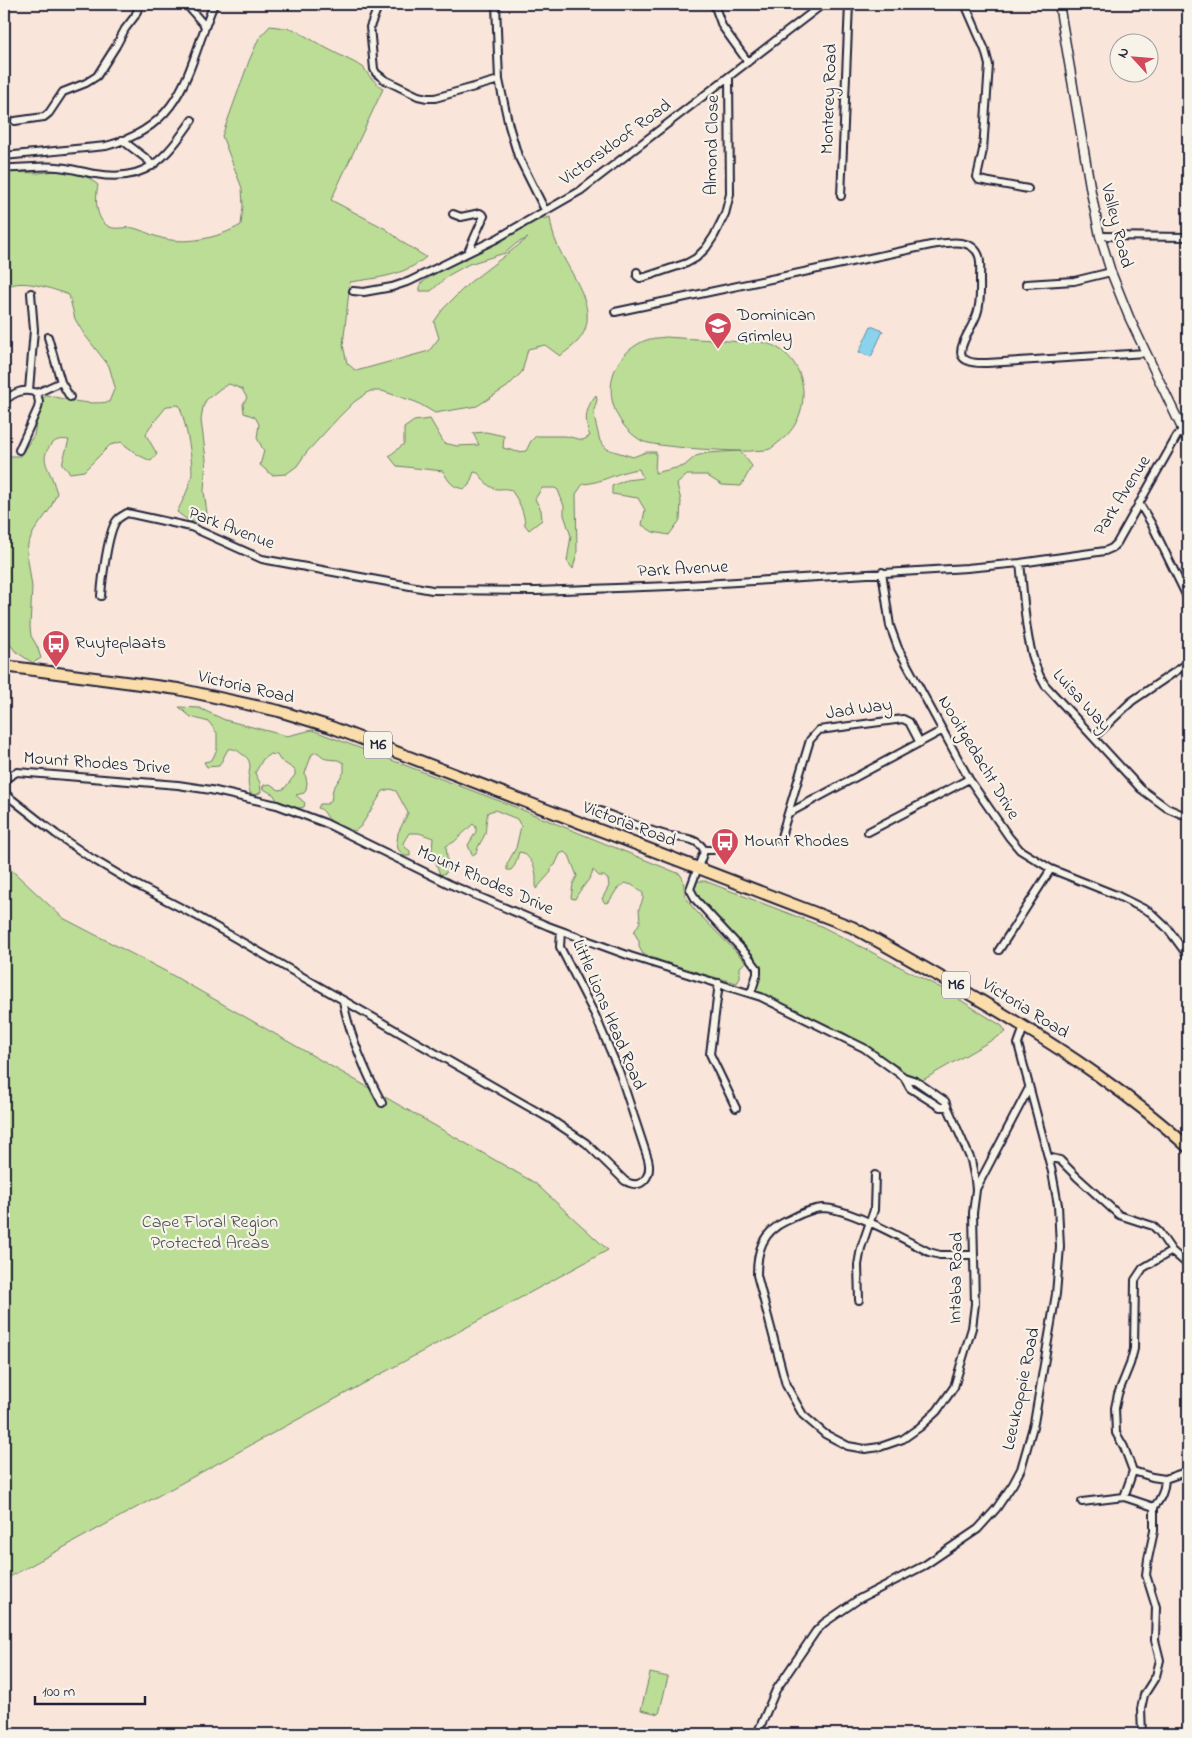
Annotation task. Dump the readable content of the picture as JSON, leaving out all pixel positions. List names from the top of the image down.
{
  "streets": {
    "main road": ["Victoria Road", "M6"],
    "street": [
      "Monterey Road",
      "Victorskloof Road",
      "Almond Close",
      "Valley Road",
      "Park Avenue",
      "Luisa Way",
      "Jad Way",
      "Nooitgedacht Drive",
      "Mount Rhodes Drive",
      "Little Lions Head Road",
      "Intaba Road",
      "Leeukoppie Road"
    ]
  },
  "crossings": [
    ["Victorskloof Road", "Almond Close"],
    ["Valley Road", "Park Avenue"],
    ["Park Avenue", "Luisa Way"],
    ["Park Avenue", "Nooitgedacht Drive"],
    ["Victoria Road", "Leeukoppie Road"],
    ["Mount Rhodes Drive", "Little Lions Head Road"],
    ["Mount Rhodes Drive", "Intaba Road"],
    ["Intaba Road", "Leeukoppie Road"]
  ],
  "parks": ["Cape Floral Region Protected Areas"],
  "places": {
    "school or university": ["Dominican Grimley"],
    "bus stop": ["Ruyteplaats", "Mount Rhodes"]
  },
  "scale_bar": "100 m",
  "north": "top left"
}
